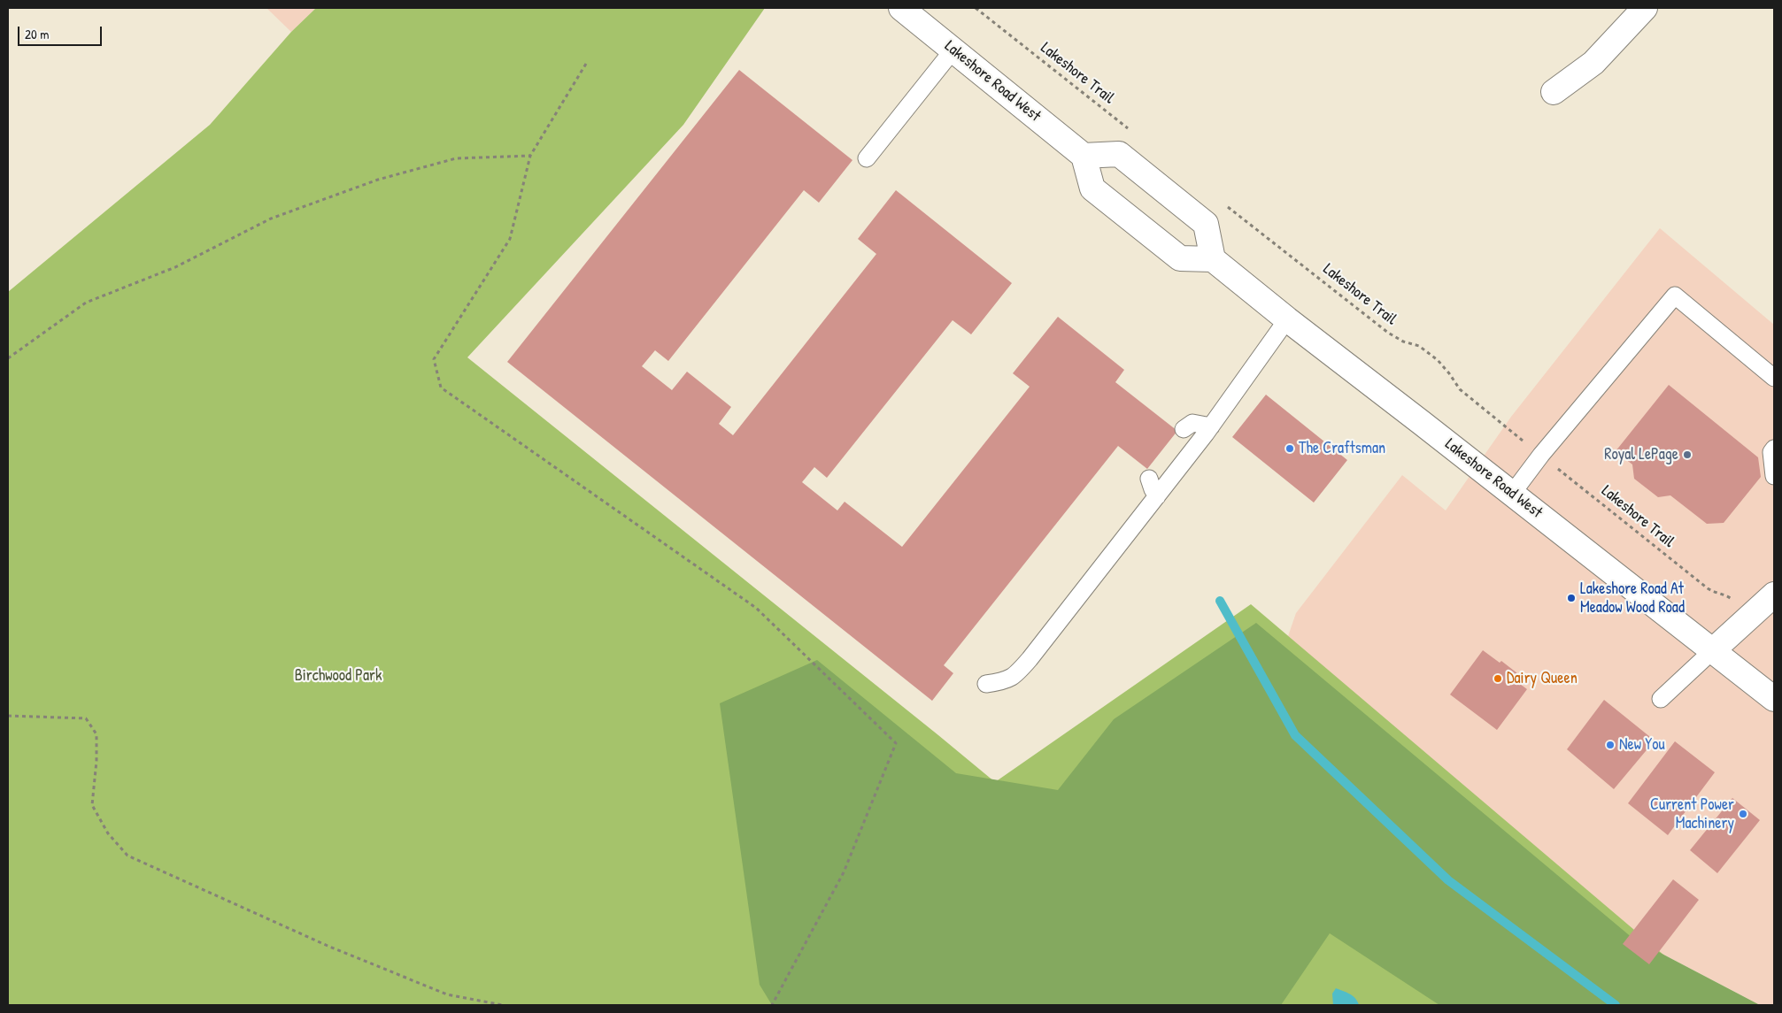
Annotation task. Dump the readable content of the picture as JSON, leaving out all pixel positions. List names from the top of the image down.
{
  "streets": {
    "main road": ["Lakeshore Road West"],
    "path": ["Lakeshore Trail"]
  },
  "parks": ["Birchwood Park"],
  "places": [
    "The Craftsman",
    "Royal LePage",
    "Lakeshore Road At Meadow Wood Road",
    "Dairy Queen",
    "New You",
    "Current Power Machinery"
  ],
  "scale_bar": "20 m"
}
